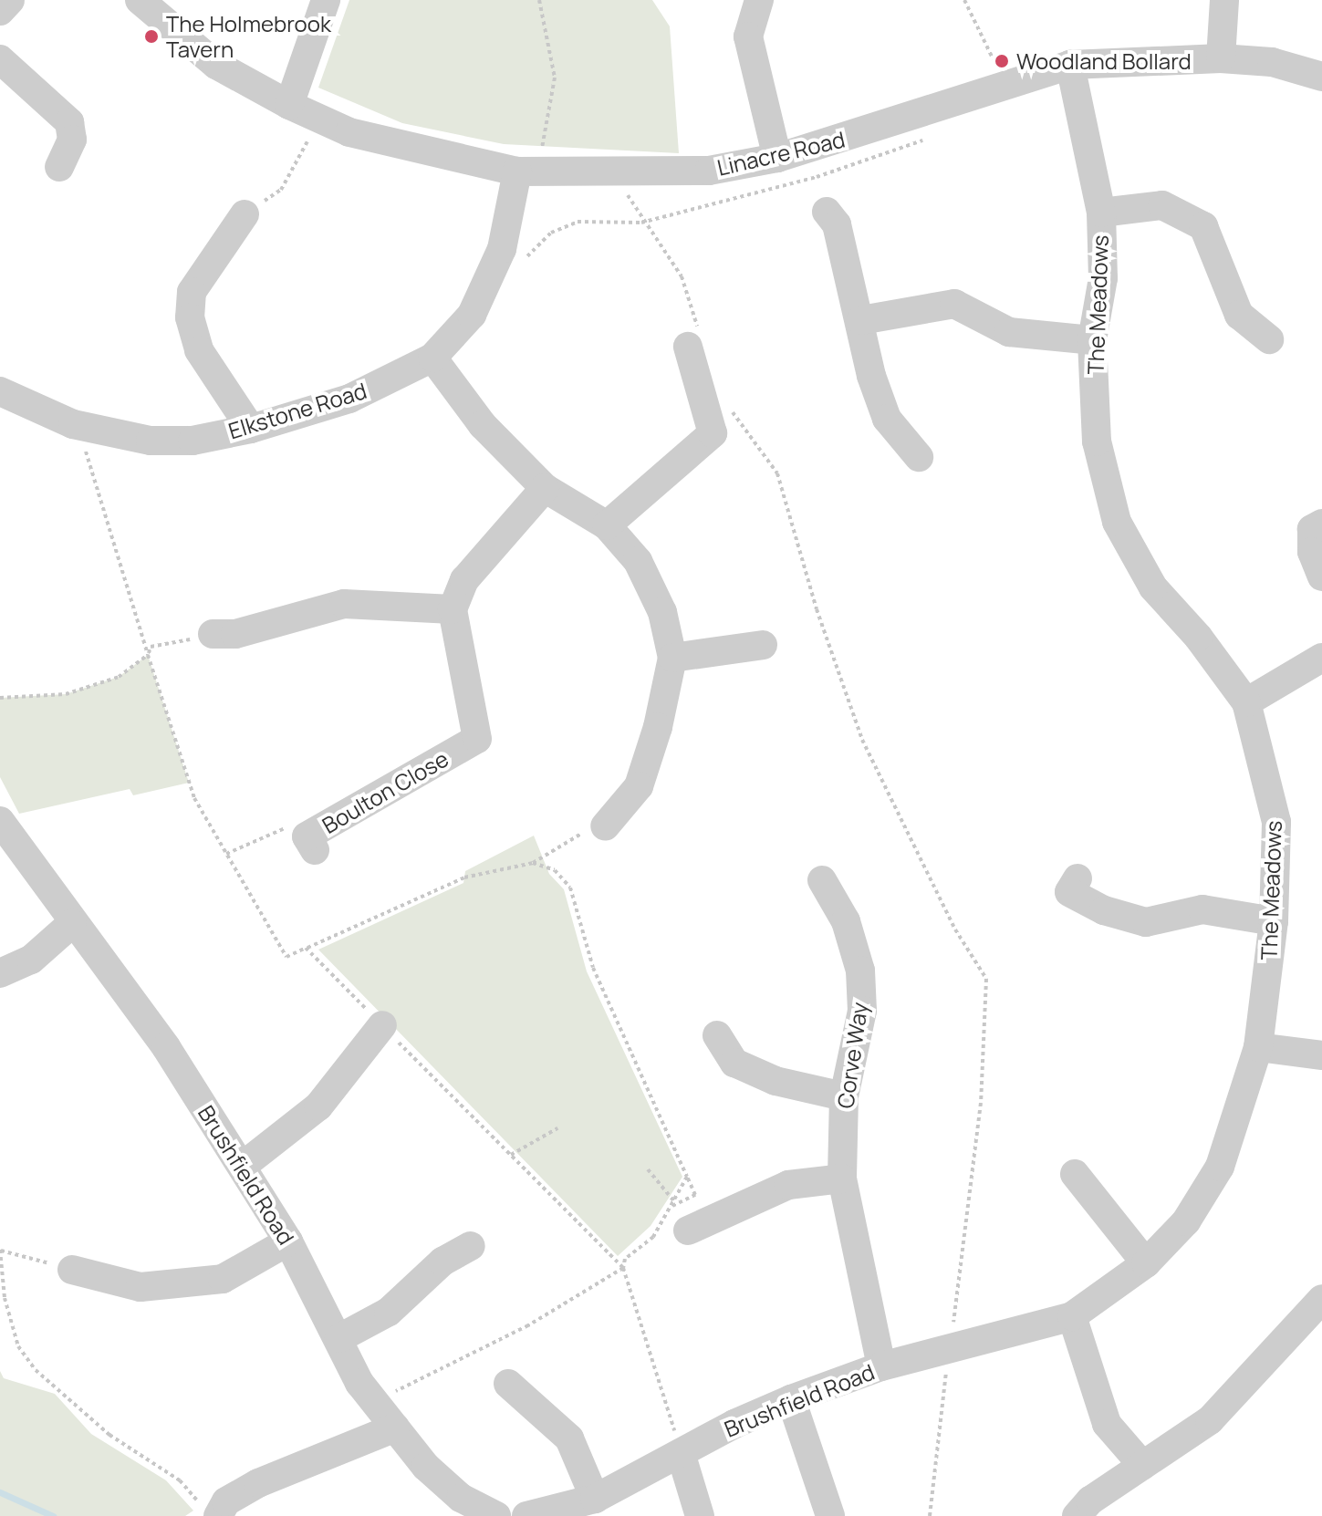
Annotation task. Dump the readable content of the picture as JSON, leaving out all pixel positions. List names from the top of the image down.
{
  "streets": {
    "street": [
      "Linacre Road",
      "The Meadows",
      "Elkstone Road",
      "Boulton Close",
      "Corve Way",
      "Brushfield Road"
    ]
  },
  "crossings": [
    ["Linacre Road", "The Meadows"],
    ["Linacre Road", "Elkstone Road"],
    ["The Meadows", "Brushfield Road"],
    ["Corve Way", "Brushfield Road"]
  ],
  "places": ["The Holmebrook Tavern", "Woodland Bollard"]
}
